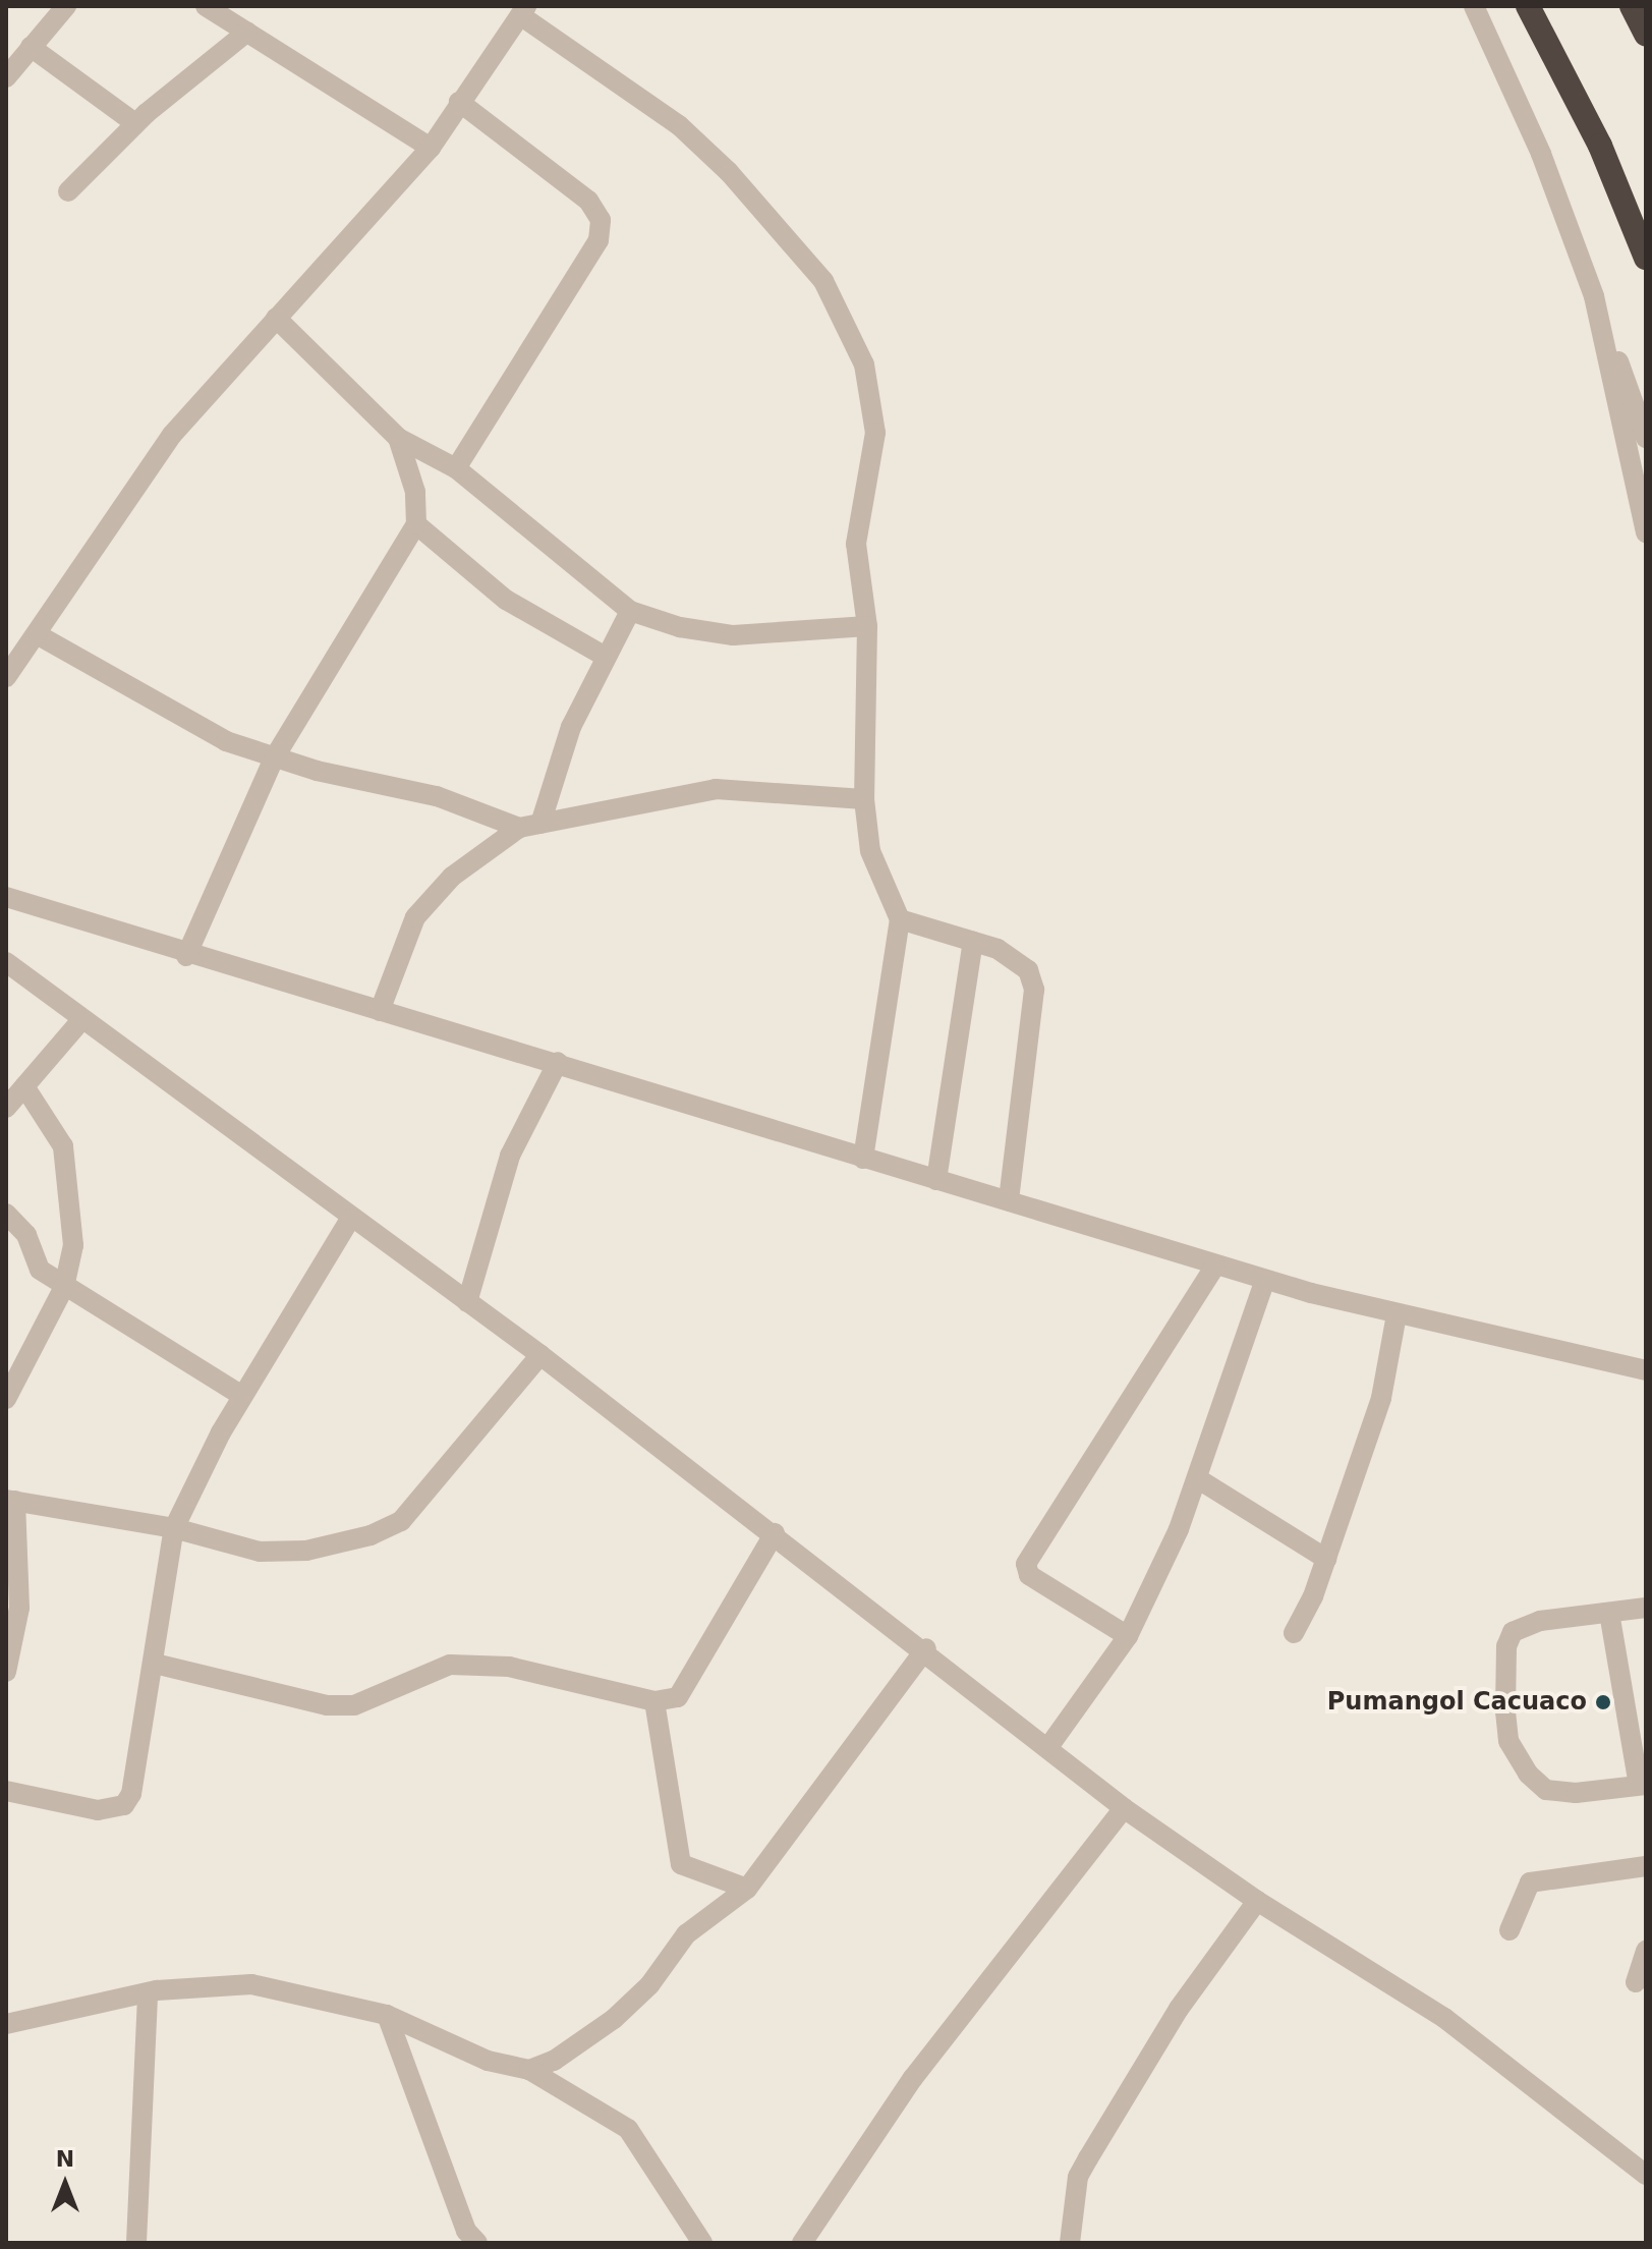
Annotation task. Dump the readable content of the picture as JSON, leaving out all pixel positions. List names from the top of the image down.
{
  "places": ["Pumangol Cacuaco"],
  "north": "top"
}
